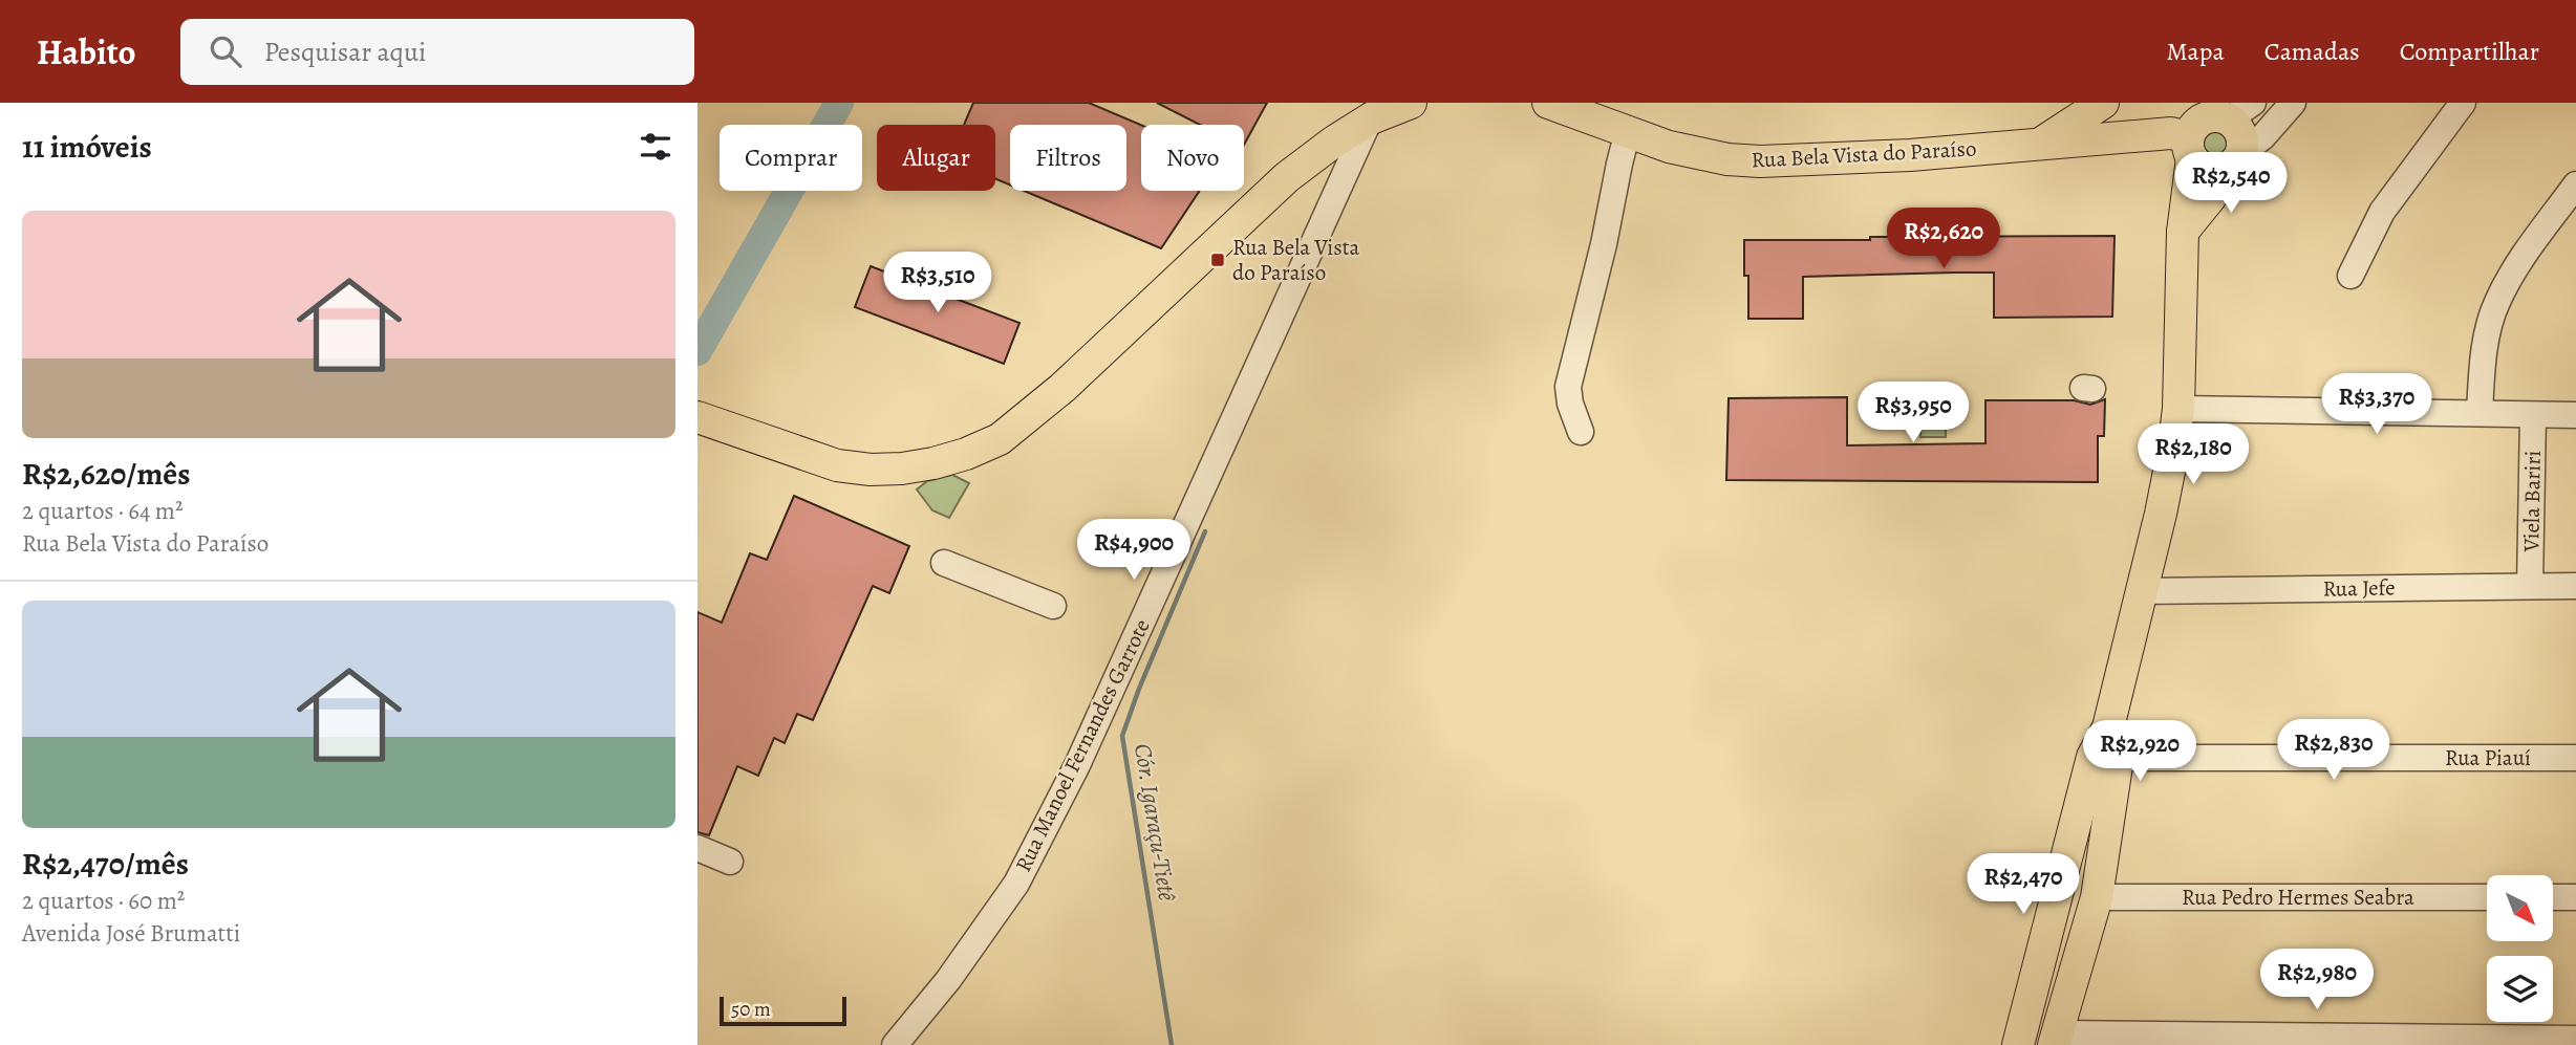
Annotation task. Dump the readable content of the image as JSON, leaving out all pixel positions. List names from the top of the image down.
{
  "streets": {
    "main road": ["Rua Bela Vista do Paraíso"],
    "street": [
      "Viela Bariri",
      "Rua Jefe",
      "Rua Manoel Fernandes Garrote",
      "Rua Piauí",
      "Rua Pedro Hermes Seabra"
    ]
  },
  "crossings": [
    ["Viela Bariri", "Rua Jefe"]
  ],
  "water": ["Cór. Igaraçu-Tietê"],
  "places": {
    "transit": ["Rua Bela Vista do Paraíso"]
  },
  "scale_bar": "50 m",
  "north": "bottom right",
  "page": {
    "header": "Habito",
    "search": "Pesquisar aqui",
    "nav": ["Mapa", "Camadas", "Compartilhar"],
    "heading": "11 imóveis",
    "chip": [
      "Comprar",
      "Alugar",
      "Filtros",
      "Novo"
    ],
    "price": [
      "R$2,540",
      "R$2,620",
      "R$3,510",
      "R$3,370",
      "R$3,950",
      "R$2,180",
      "R$4,900",
      "R$2,830",
      "R$2,920",
      "R$2,470",
      "R$2,980"
    ],
    "list": [
      {
        "name": "R$2,620/mês",
        "note": "2 quartos · 64 m² · Rua Bela Vista do Paraíso"
      },
      {
        "name": "R$2,470/mês",
        "note": "2 quartos · 60 m² · Avenida José Brumatti"
      }
    ],
    "scale": "50 m"
  }
}
